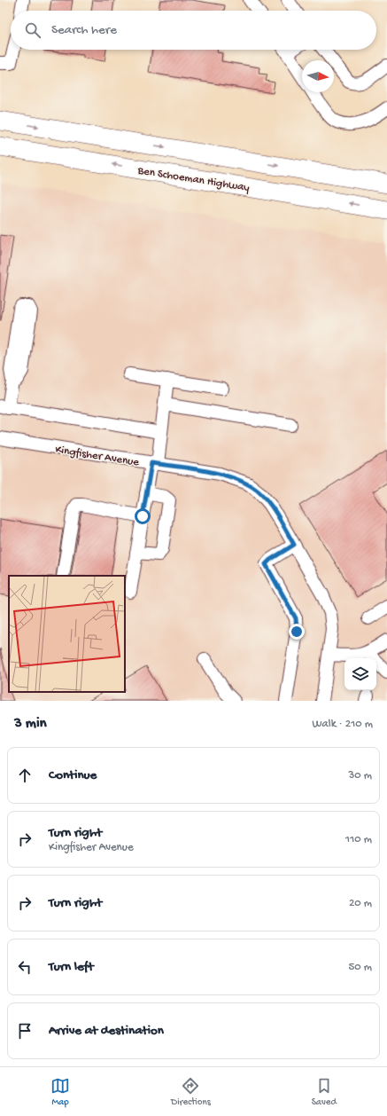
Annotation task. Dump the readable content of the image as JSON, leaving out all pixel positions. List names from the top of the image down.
{
  "streets": {
    "highway": ["Ben Schoeman Highway"],
    "street": ["Kingfisher Avenue"]
  },
  "north": "right",
  "page": {
    "search": "Search here",
    "heading": ["3 min", "Walk · 210 m"],
    "list": [
      ["Continue", "30 m"],
      ["Turn right", "Kingfisher Avenue", "110 m"],
      ["Turn right", "20 m"],
      ["Turn left", "50 m"],
      "Arrive at destination"
    ],
    "nav": ["Map", "Directions", "Saved"]
  }
}
